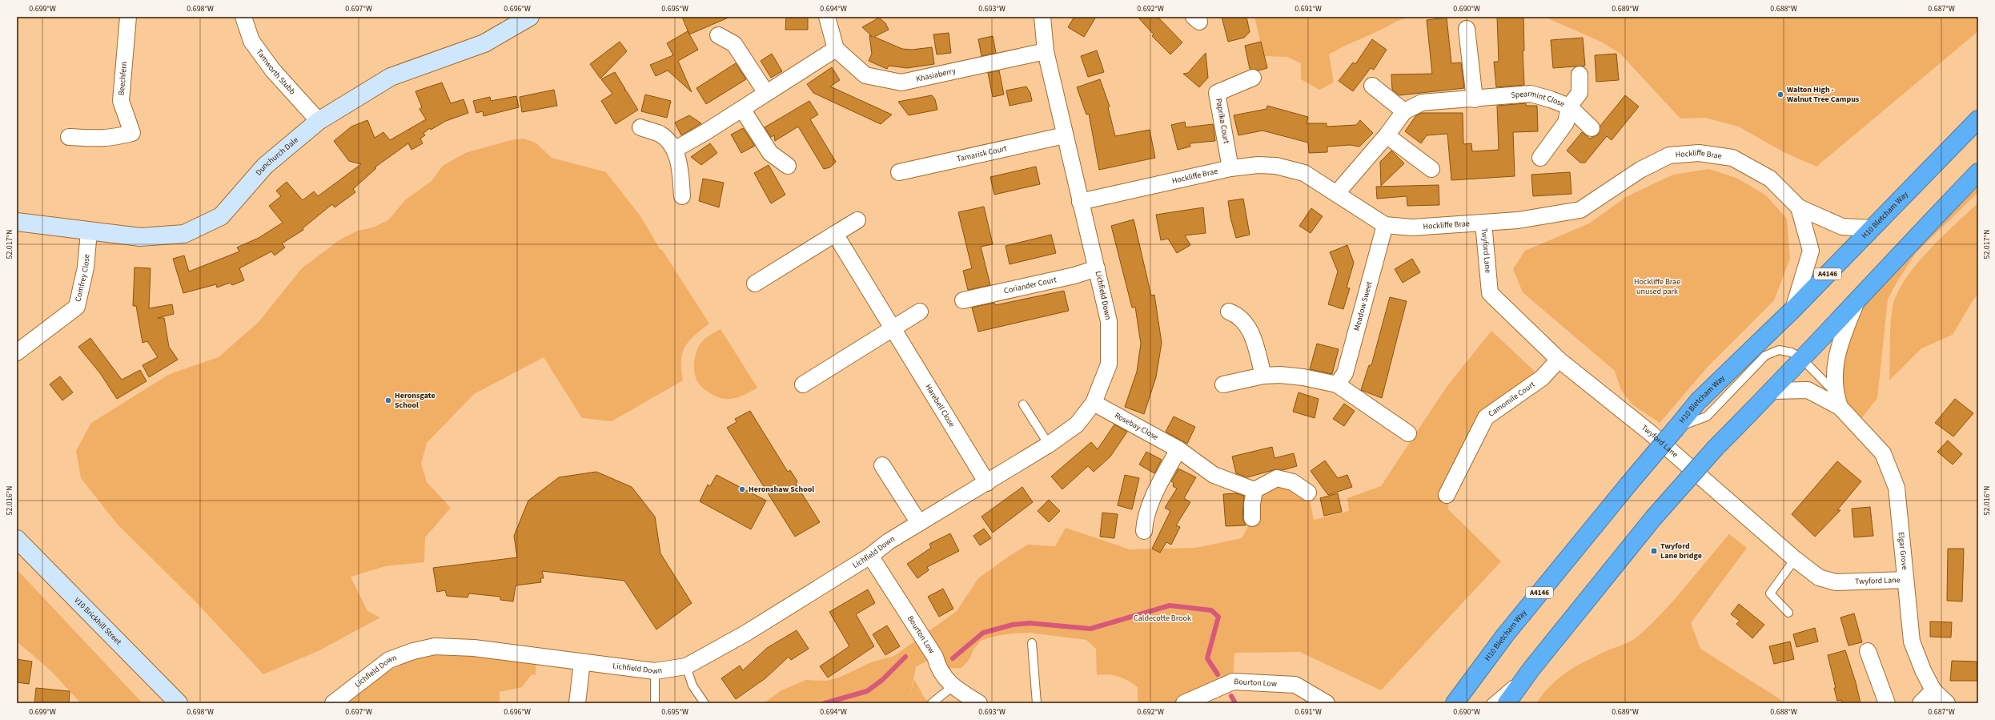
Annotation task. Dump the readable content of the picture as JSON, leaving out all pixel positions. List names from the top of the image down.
{
  "streets": {
    "highway": ["H10 Bletcham Way", "A4146"],
    "street": [
      "Tamworth Stubb",
      "Khasiaberry",
      "Beechfern",
      "Spearmint Close",
      "Paprika Court",
      "Tamarisk Court",
      "Hockliffe Brae",
      "Dunchurch Dale",
      "Twyford Lane",
      "Comfrey Close",
      "Coriander Court",
      "Lichfield Down",
      "Meadow Sweet",
      "Camomile Court",
      "Harebell Close",
      "Rosebay Close",
      "Elgar Grove",
      "V10 Brickhill Street",
      "Bourton Low"
    ]
  },
  "crossings": [
    ["Tamworth Stubb", "Dunchurch Dale"],
    ["Khasiaberry", "Lichfield Down"],
    ["Spearmint Close", "Hockliffe Brae"],
    ["Paprika Court", "Hockliffe Brae"],
    ["Tamarisk Court", "Lichfield Down"],
    ["Hockliffe Brae", "H10 Bletcham Way"],
    ["Hockliffe Brae", "Twyford Lane"],
    ["Hockliffe Brae", "Lichfield Down"],
    ["Hockliffe Brae", "Meadow Sweet"],
    ["Dunchurch Dale", "Comfrey Close"],
    ["Twyford Lane", "Camomile Court"],
    ["Twyford Lane", "Elgar Grove"],
    ["Coriander Court", "Lichfield Down"],
    ["Lichfield Down", "Harebell Close"],
    ["Lichfield Down", "Rosebay Close"],
    ["Lichfield Down", "Bourton Low"]
  ],
  "parks": ["Hockliffe Brae unused park", "Caldecotte Brook"],
  "places": {
    "other": ["Walton High - Walnut Tree Campus", "Heronsgate School", "Heronshaw School"],
    "transit": ["Twyford Lane bridge"]
  },
  "coordinates": [
    "0.699°W",
    "0.698°W",
    "0.697°W",
    "0.696°W",
    "0.695°W",
    "0.694°W",
    "0.693°W",
    "0.692°W",
    "0.691°W",
    "0.690°W",
    "0.689°W",
    "0.688°W",
    "0.687°W",
    "52.017°N",
    "52.016°N"
  ]
}
